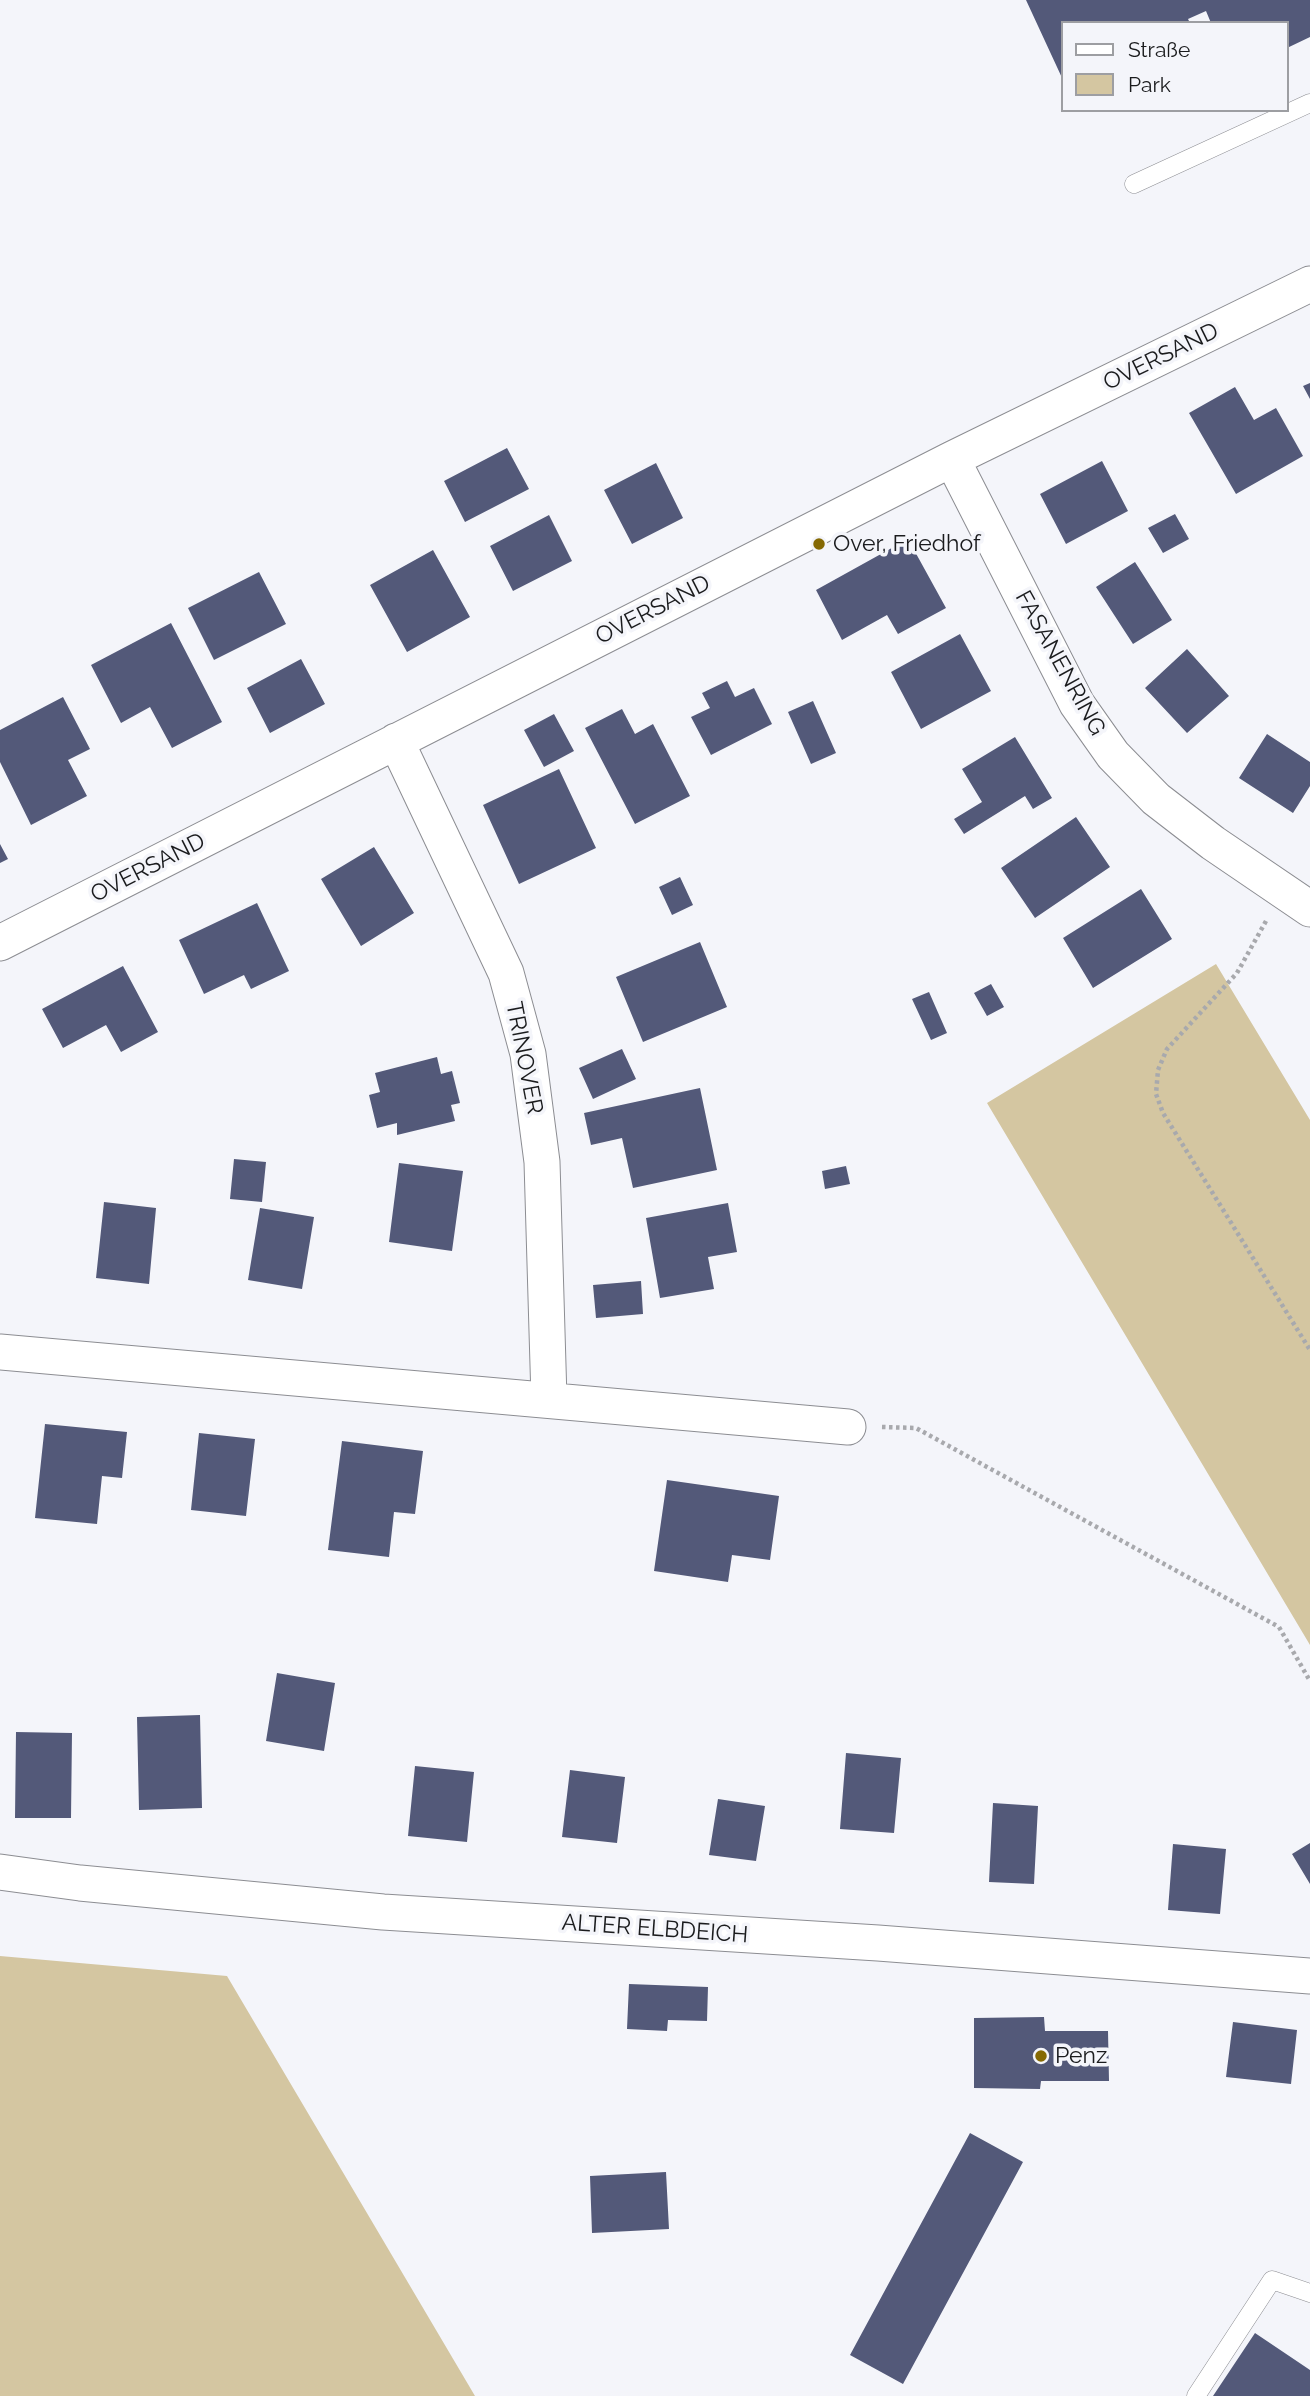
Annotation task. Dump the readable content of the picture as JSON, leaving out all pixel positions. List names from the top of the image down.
{
  "streets": {
    "street": [
      "OVERSAND",
      "FASANENRING",
      "TRINOVER",
      "ALTER ELBDEICH"
    ]
  },
  "crossings": [
    ["OVERSAND", "FASANENRING"],
    ["OVERSAND", "TRINOVER"]
  ],
  "places": ["Over, Friedhof", "Penz"],
  "legend": ["Straße", "Park"]
}
